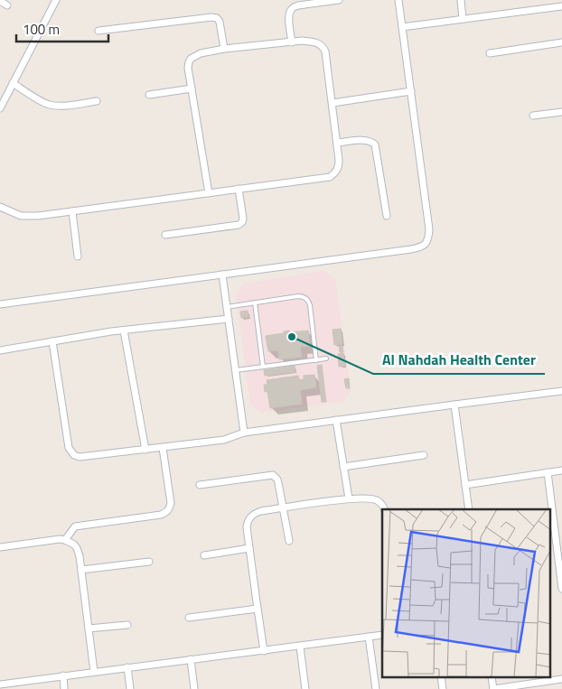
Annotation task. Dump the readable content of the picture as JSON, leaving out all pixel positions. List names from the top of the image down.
{
  "places": ["Al Nahdah Health Center"],
  "scale_bar": "100 m"
}
